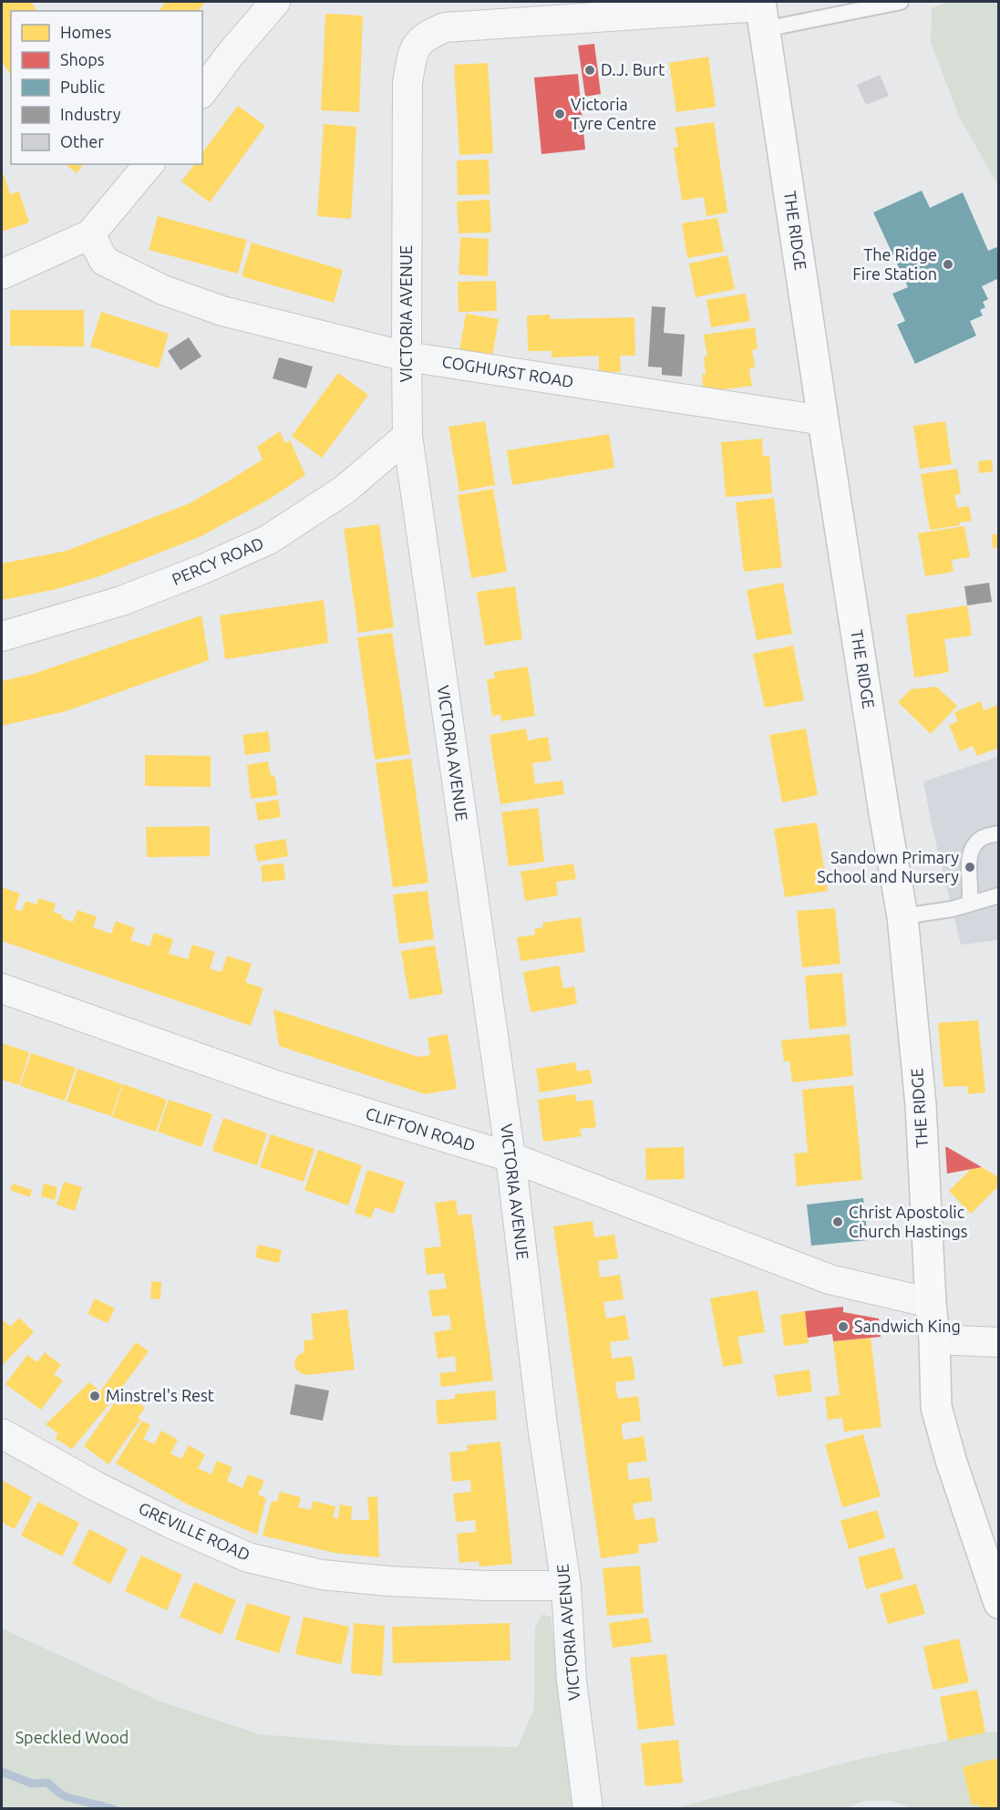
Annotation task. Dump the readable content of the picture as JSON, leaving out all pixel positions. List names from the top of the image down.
{
  "streets": {
    "main road": ["THE RIDGE"],
    "street": [
      "VICTORIA AVENUE",
      "COGHURST ROAD",
      "PERCY ROAD",
      "CLIFTON ROAD",
      "GREVILLE ROAD"
    ]
  },
  "crossings": [
    ["THE RIDGE", "VICTORIA AVENUE"],
    ["THE RIDGE", "COGHURST ROAD"],
    ["THE RIDGE", "CLIFTON ROAD"],
    ["VICTORIA AVENUE", "COGHURST ROAD"],
    ["VICTORIA AVENUE", "PERCY ROAD"],
    ["VICTORIA AVENUE", "CLIFTON ROAD"],
    ["VICTORIA AVENUE", "GREVILLE ROAD"]
  ],
  "parks": ["Speckled Wood"],
  "places": [
    "D.J. Burt",
    "Victoria Tyre Centre",
    "The Ridge Fire Station",
    "Sandown Primary School and Nursery",
    "Christ Apostolic Church Hastings",
    "Sandwich King",
    "Minstrel's Rest"
  ],
  "legend": [
    "Homes",
    "Shops",
    "Public",
    "Industry",
    "Other"
  ]
}
